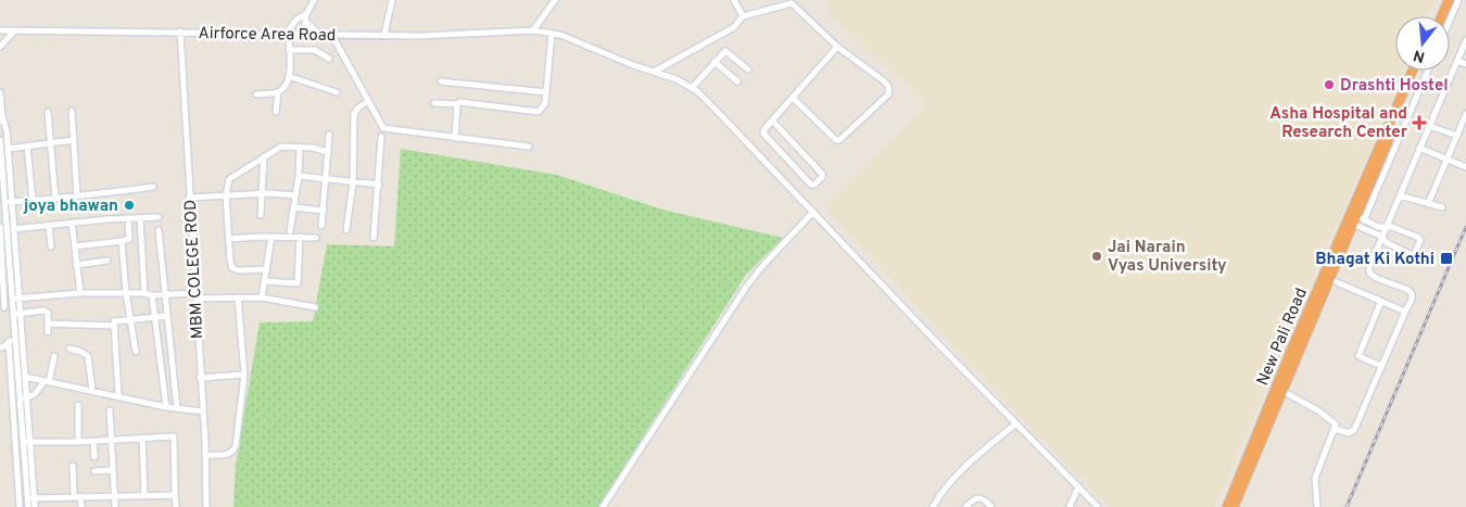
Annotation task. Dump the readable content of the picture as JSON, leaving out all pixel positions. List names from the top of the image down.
{
  "streets": {
    "highway": ["New Pali Road"],
    "street": ["Airforce Area Road", "MBM COLEGE ROD"]
  },
  "crossings": [
    ["Airforce Area Road", "MBM COLEGE ROD"]
  ],
  "places": {
    "other": ["Drashti Hostel", "joya bhawan", "Jai Narain Vyas University"],
    "health": ["Asha Hospital and Research Center"],
    "transit": ["Bhagat Ki Kothi"]
  },
  "north": "bottom"
}
